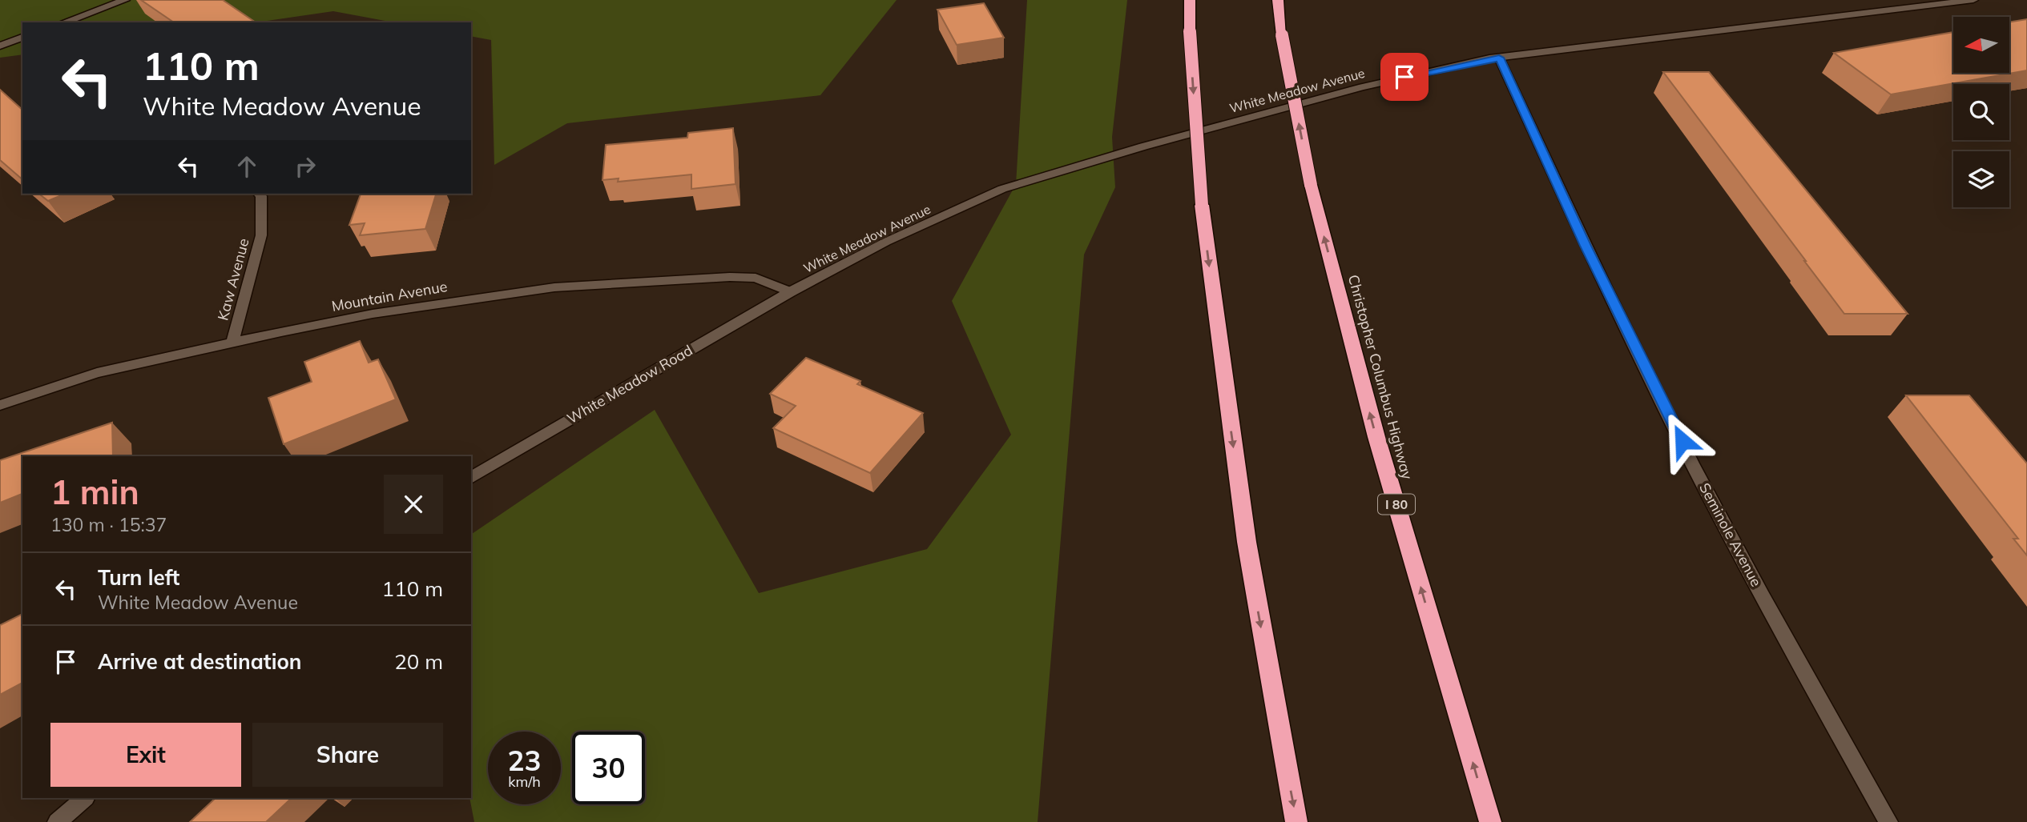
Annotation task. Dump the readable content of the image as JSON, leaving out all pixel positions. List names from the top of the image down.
{
  "streets": {
    "highway": ["Christopher Columbus Highway", "I 80"],
    "street": [
      "White Meadow Avenue",
      "Kaw Avenue",
      "Mountain Avenue",
      "White Meadow Road",
      "Seminole Avenue"
    ]
  },
  "crossings": [
    ["White Meadow Avenue", "Mountain Avenue"],
    ["White Meadow Avenue", "White Meadow Road"],
    ["White Meadow Avenue", "Seminole Avenue"],
    ["Kaw Avenue", "Mountain Avenue"],
    ["Mountain Avenue", "White Meadow Road"]
  ],
  "north": "left",
  "page": {
    "turn": ["110 m", "White Meadow Avenue"],
    "heading": ["1 min", "130 m · 15:37"],
    "list": [
      {
        "name": "Turn left",
        "note": "White Meadow Avenue",
        "value": "110 m"
      },
      {
        "name": "Arrive at destination",
        "value": "20 m"
      }
    ],
    "buttons": ["Exit", "Share"],
    "speed": "23 km/h",
    "limit": "30"
  }
}
